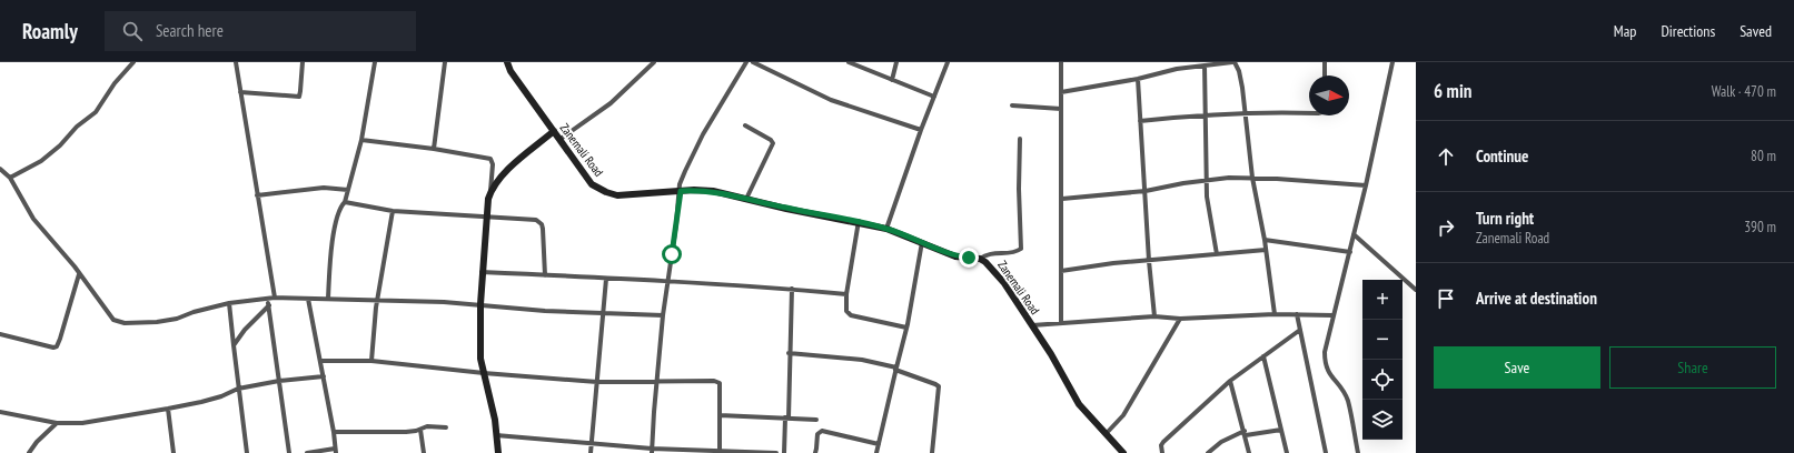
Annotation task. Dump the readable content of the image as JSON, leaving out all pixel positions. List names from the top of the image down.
{
  "streets": {
    "street": ["Zanemali Road"]
  },
  "north": "right",
  "page": {
    "header": "Roamly",
    "search": "Search here",
    "nav": ["Map", "Directions", "Saved"],
    "heading": ["6 min", "Walk · 470 m"],
    "list": [
      ["Continue", "80 m"],
      ["Turn right", "Zanemali Road", "390 m"],
      "Arrive at destination"
    ],
    "map_buttons": ["+", "−"],
    "buttons": ["Save", "Share"]
  }
}
